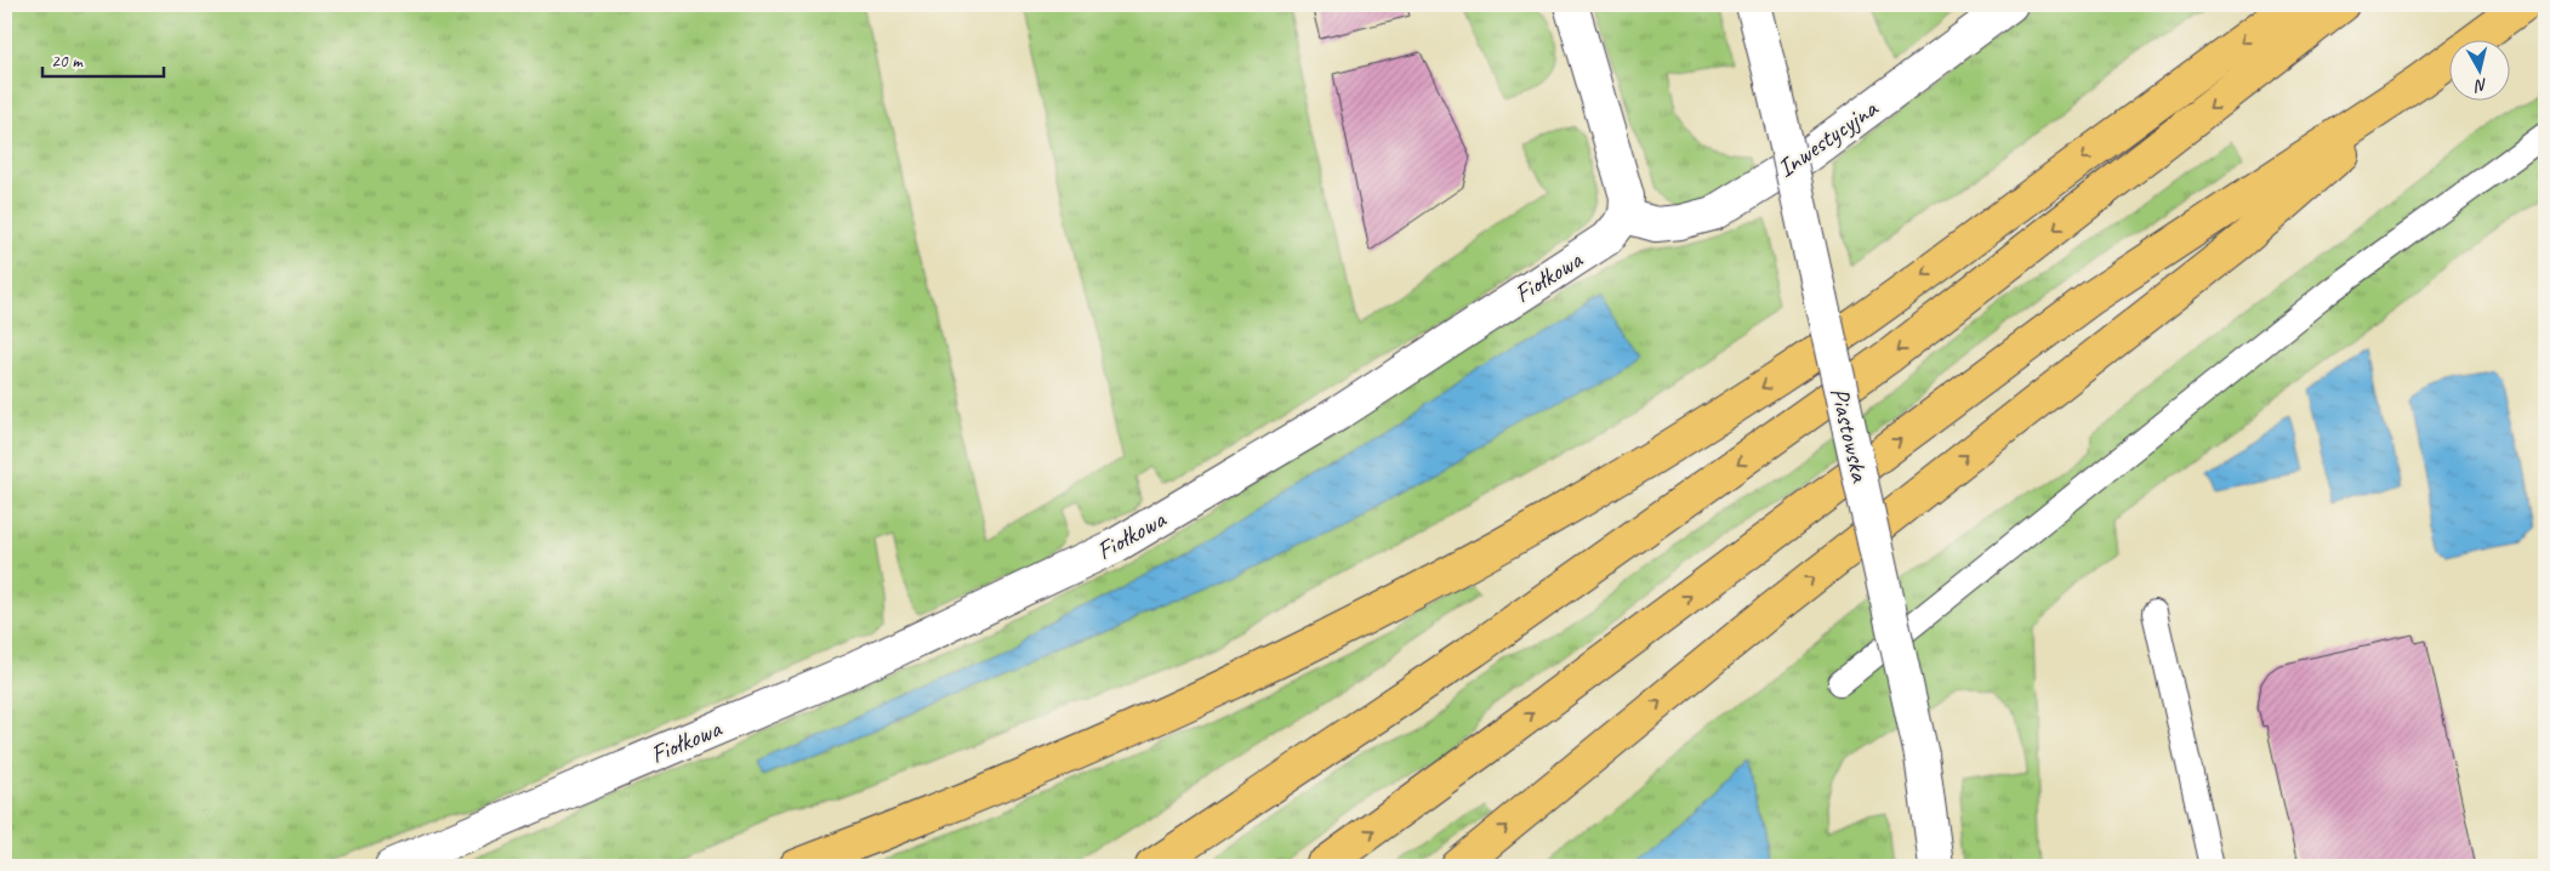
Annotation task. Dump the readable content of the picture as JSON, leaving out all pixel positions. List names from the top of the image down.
{
  "streets": {
    "street": ["Inwestycyjna", "Fiołkowa", "Piastowska"]
  },
  "crossings": [
    ["Inwestycyjna", "Fiołkowa"]
  ],
  "scale_bar": "20 m",
  "north": "bottom"
}
